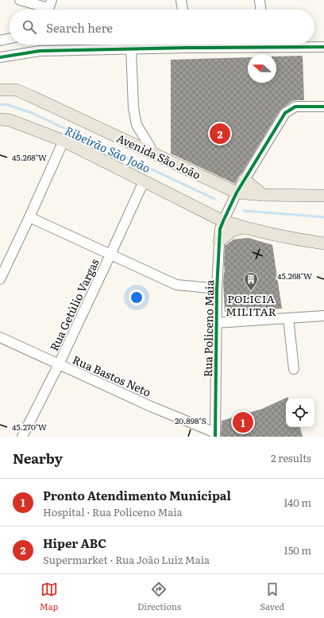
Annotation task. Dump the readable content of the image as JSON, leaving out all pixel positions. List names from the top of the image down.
{
  "streets": {
    "main road": ["Avenida São João"],
    "street": ["Rua Getúlio Vargas", "Rua Policeno Maia", "Rua Bastos Neto"]
  },
  "crossings": [
    ["Avenida São João", "Rua Policeno Maia"],
    ["Rua Getúlio Vargas", "Rua Bastos Neto"],
    ["Rua Policeno Maia", "Rua Bastos Neto"]
  ],
  "water": ["Ribeirão São João"],
  "places": {
    "building": ["POLICIA MILITAR"]
  },
  "north": "left",
  "page": {
    "search": "Search here",
    "pins": ["2", "1"],
    "heading": ["Nearby", "2 results"],
    "list": [
      {
        "mark": "1",
        "name": "Pronto Atendimento Municipal",
        "note": "Hospital · Rua Policeno Maia",
        "value": "140 m"
      },
      {
        "mark": "2",
        "name": "Hiper ABC",
        "note": "Supermarket · Rua João Luiz Maia",
        "value": "150 m"
      }
    ],
    "nav": ["Map", "Directions", "Saved"]
  },
  "coordinates": ["45.268°W", "20.898°S", "45.270°W"]
}
